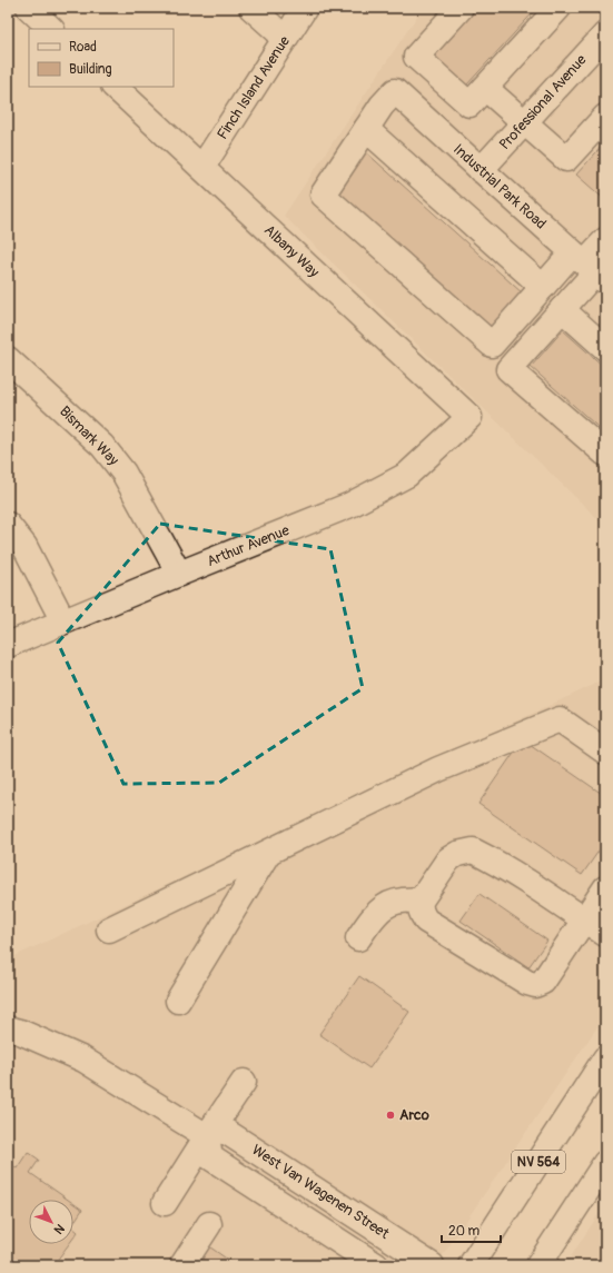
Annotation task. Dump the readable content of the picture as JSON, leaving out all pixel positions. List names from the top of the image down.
{
  "streets": {
    "street": [
      "Finch Island Avenue",
      "Professional Avenue",
      "Industrial Park Road",
      "Albany Way",
      "Bismark Way",
      "Arthur Avenue",
      "NV 564",
      "West Van Wagenen Street"
    ]
  },
  "crossings": [
    ["Finch Island Avenue", "Albany Way"],
    ["Professional Avenue", "Industrial Park Road"],
    ["Albany Way", "Arthur Avenue"],
    ["Bismark Way", "Arthur Avenue"]
  ],
  "places": ["Arco"],
  "legend": ["Road", "Building"],
  "scale_bar": "20 m",
  "north": "bottom right"
}
